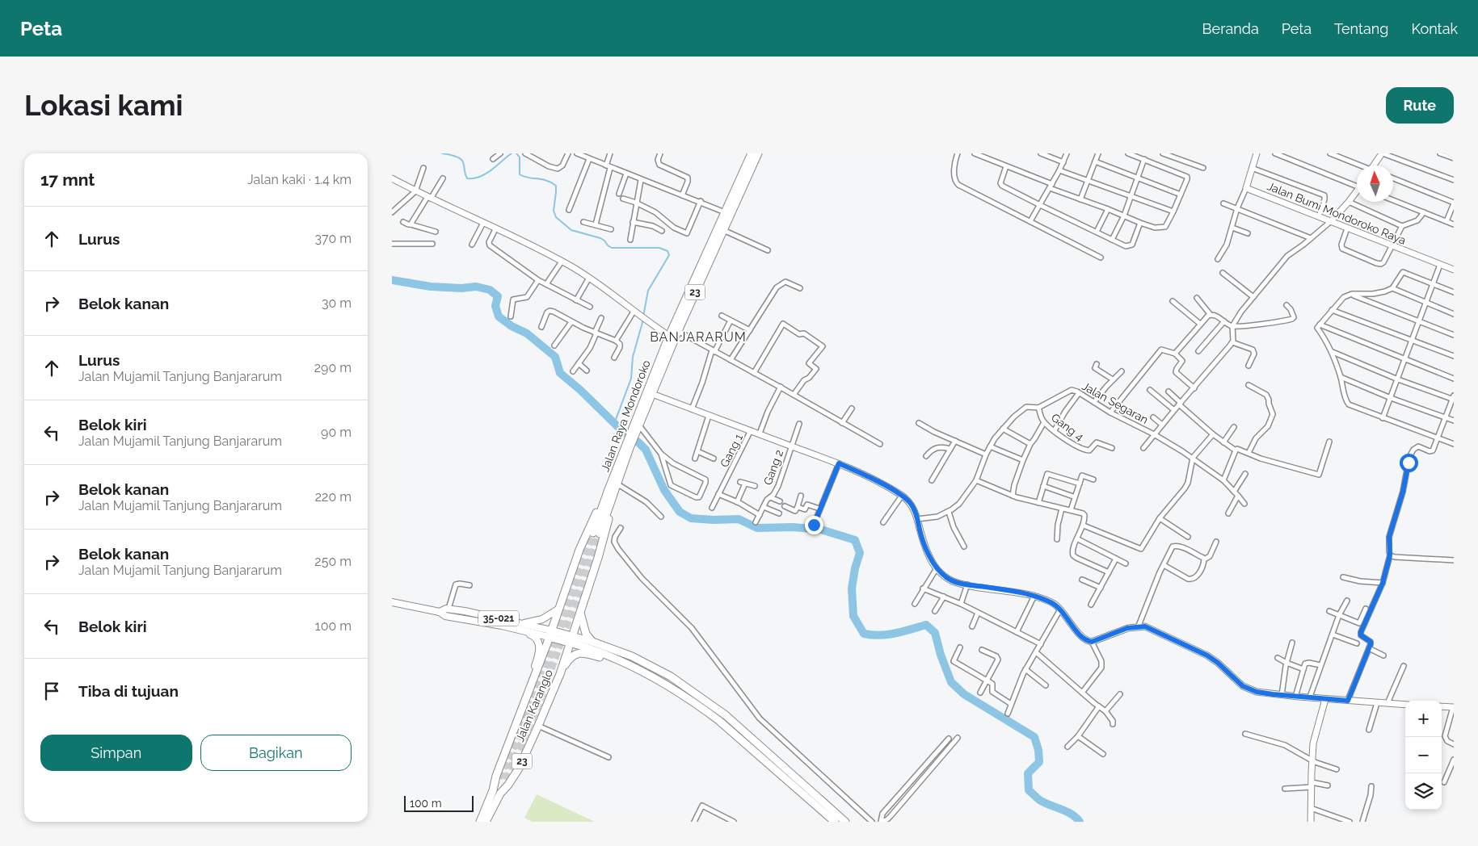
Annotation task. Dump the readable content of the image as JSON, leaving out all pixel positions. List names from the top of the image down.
{
  "streets": {
    "highway": ["23", "Jalan Raya Mondoroko", "Jalan Karanglo"],
    "main road": ["35-021"],
    "street": [
      "Jalan Bumi Mondoroko Raya",
      "Jalan Segaran",
      "Gang 4",
      "Gang 1",
      "Gang 2"
    ]
  },
  "crossings": [
    ["23", "Jalan Karanglo"],
    ["Jalan Segaran", "Gang 4"],
    ["Jalan Raya Mondoroko", "Jalan Karanglo"],
    ["35-021", "Jalan Karanglo"]
  ],
  "districts": ["BANJARARUM"],
  "scale_bar": "100 m",
  "north": "top",
  "page": {
    "header": "Peta",
    "nav": [
      "Beranda",
      "Peta",
      "Tentang",
      "Kontak"
    ],
    "buttons": [
      "Rute",
      ["Simpan", "Bagikan"]
    ],
    "title": "Lokasi kami",
    "heading": ["17 mnt", "Jalan kaki · 1.4 km"],
    "list": [
      ["Lurus", "370 m"],
      ["Belok kanan", "30 m"],
      ["Lurus", "Jalan Mujamil Tanjung Banjararum", "290 m"],
      ["Belok kiri", "Jalan Mujamil Tanjung Banjararum", "90 m"],
      ["Belok kanan", "Jalan Mujamil Tanjung Banjararum", "220 m"],
      ["Belok kanan", "Jalan Mujamil Tanjung Banjararum", "250 m"],
      ["Belok kiri", "100 m"],
      "Tiba di tujuan"
    ],
    "map_buttons": ["+", "−"],
    "scale": "100 m"
  }
}
